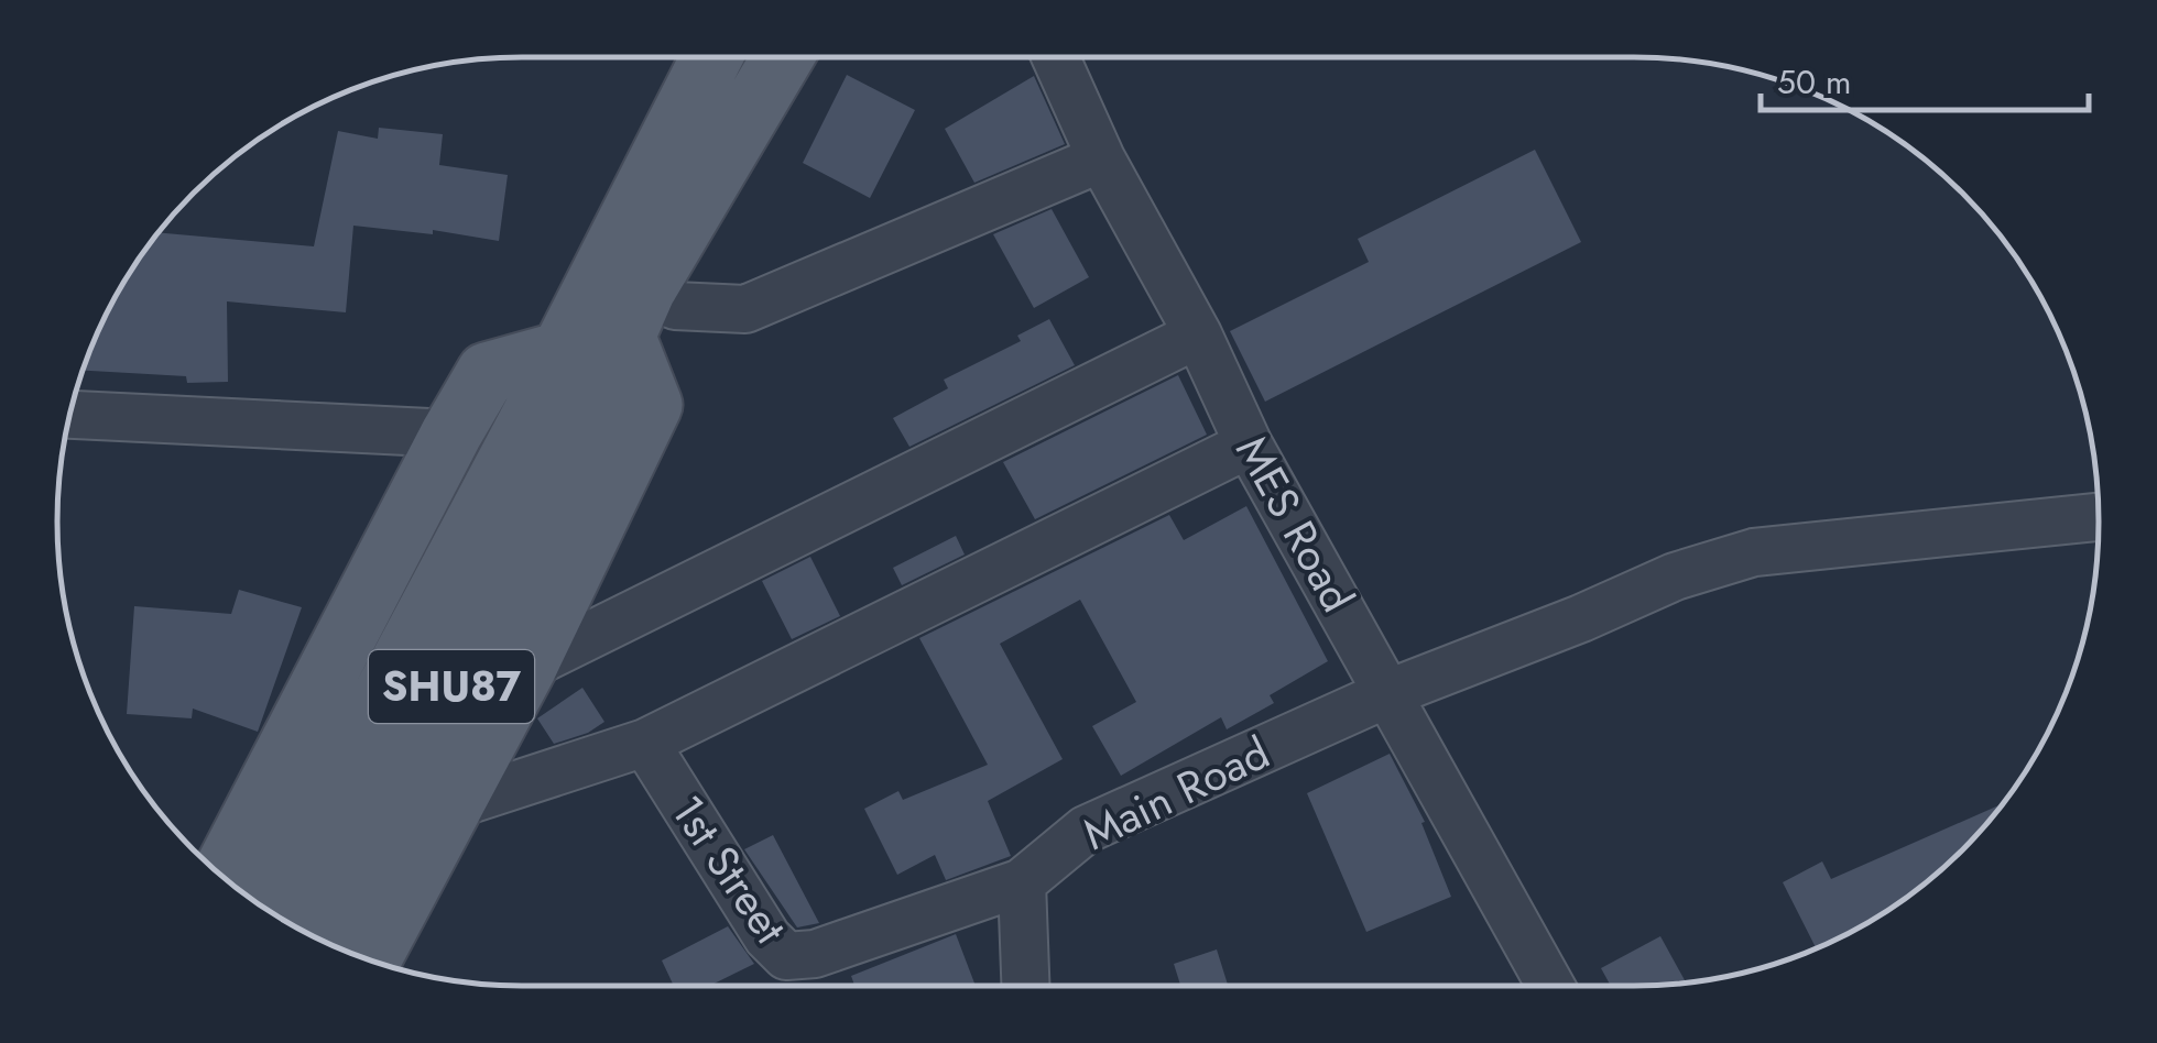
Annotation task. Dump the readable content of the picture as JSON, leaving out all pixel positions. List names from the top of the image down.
{
  "streets": {
    "main road": ["SHU87"],
    "street": ["MES Road", "Main Road", "1st Street"]
  },
  "crossings": [
    ["MES Road", "Main Road"],
    ["Main Road", "1st Street"]
  ],
  "scale_bar": "50 m"
}
